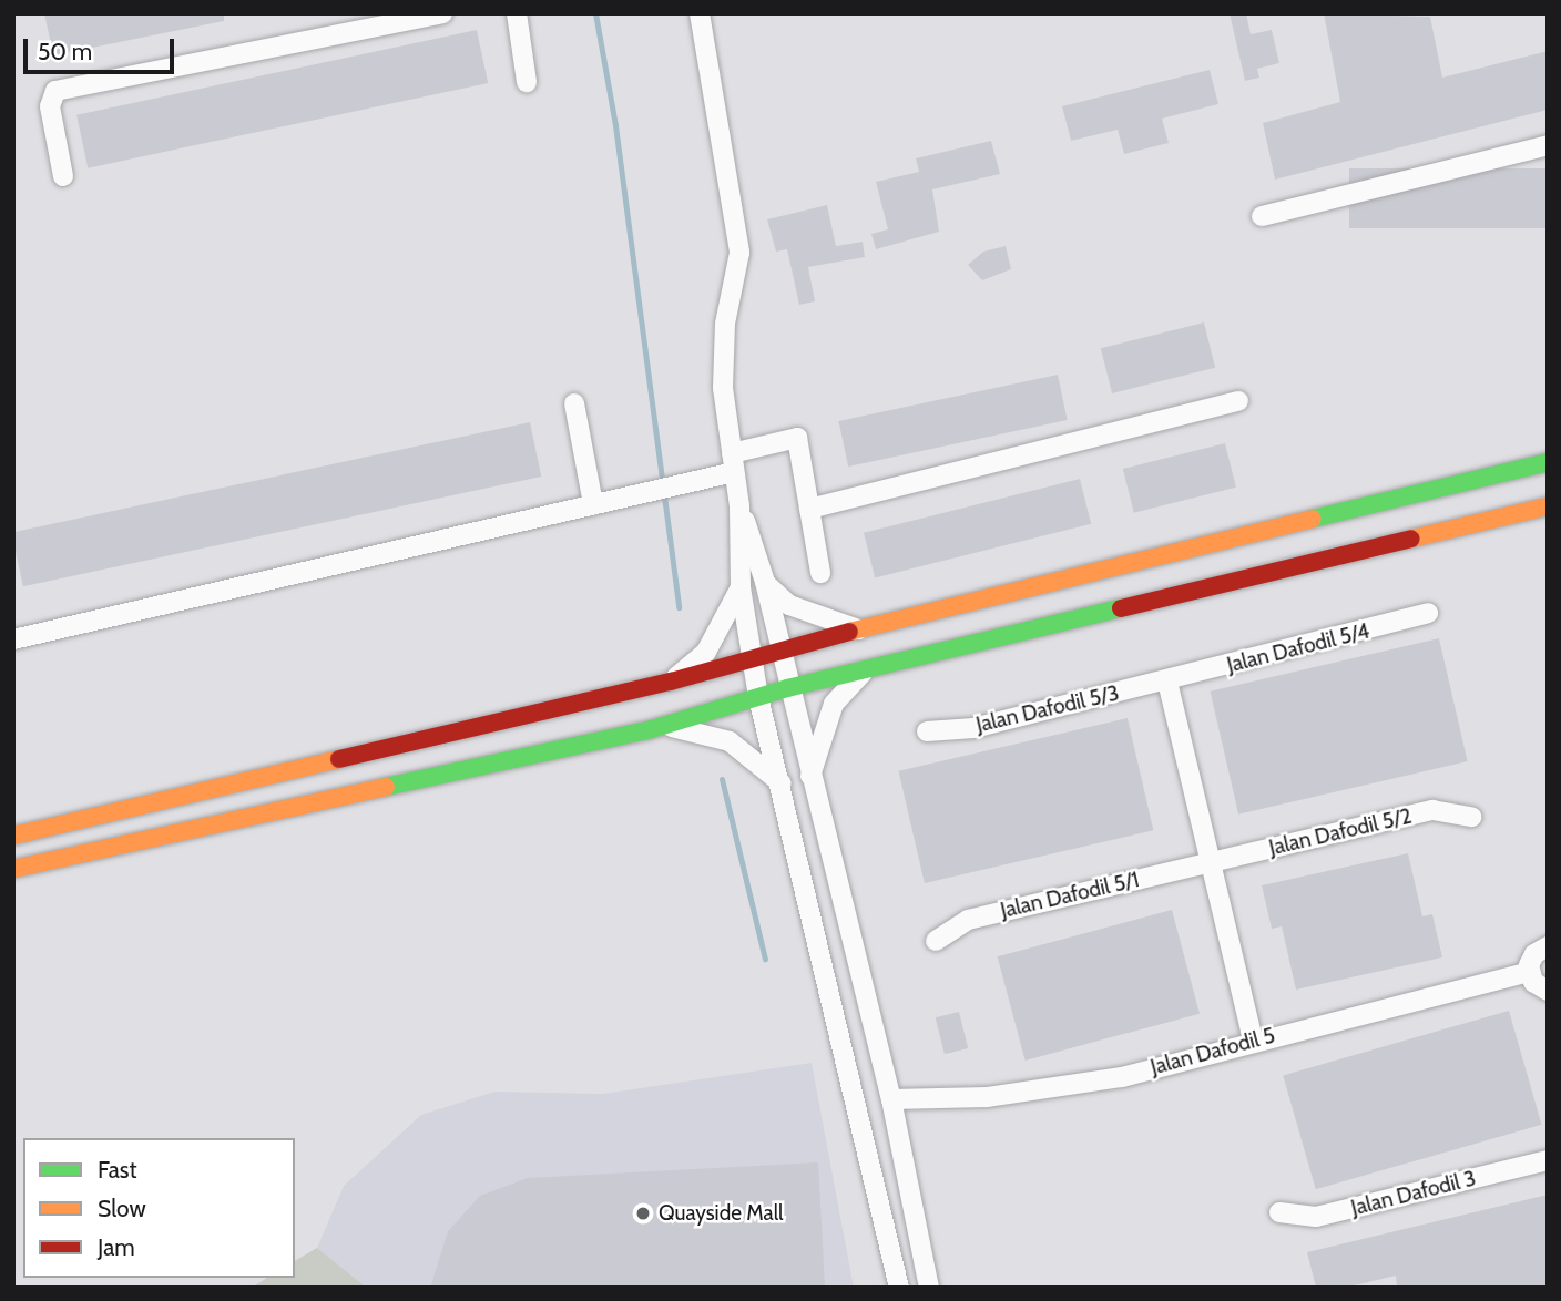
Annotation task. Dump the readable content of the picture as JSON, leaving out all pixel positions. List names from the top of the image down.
{
  "streets": {
    "street": [
      "Jalan Dafodil 5/4",
      "Jalan Dafodil 5/3",
      "Jalan Dafodil 5/2",
      "Jalan Dafodil 5/1",
      "Jalan Dafodil 5",
      "Jalan Dafodil 3"
    ]
  },
  "crossings": [
    ["Jalan Dafodil 5/4", "Jalan Dafodil 5/3"],
    ["Jalan Dafodil 5/2", "Jalan Dafodil 5/1"]
  ],
  "places": ["Quayside Mall"],
  "legend": ["Fast", "Slow", "Jam"],
  "scale_bar": "50 m"
}
